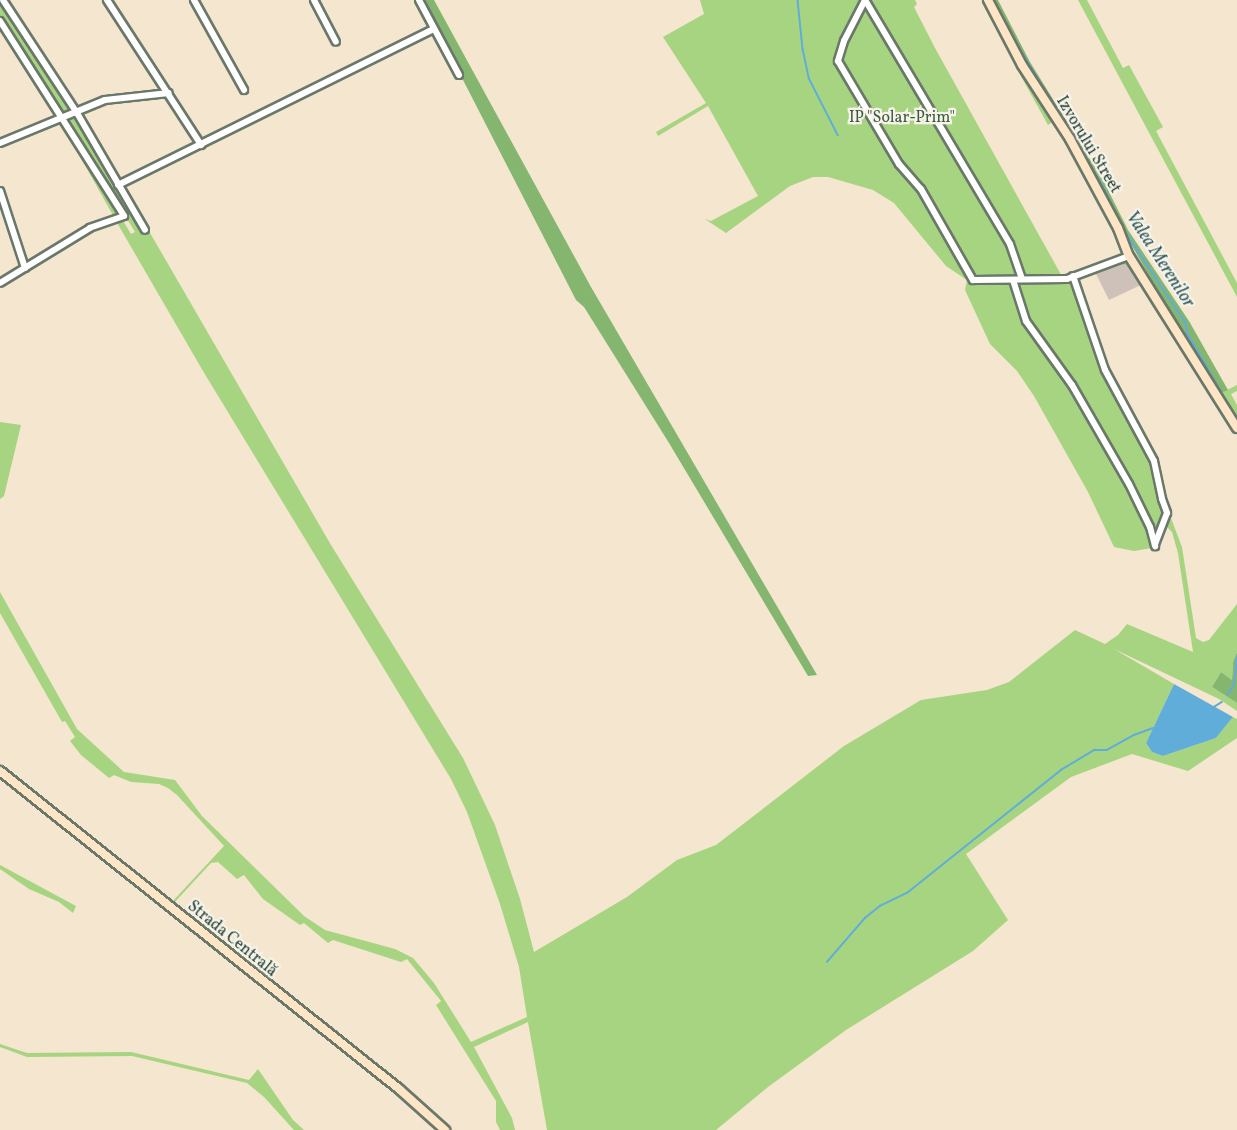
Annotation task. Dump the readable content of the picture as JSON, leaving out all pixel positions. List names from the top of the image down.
{
  "streets": {
    "street": ["Izvorului Street", "Strada Centrală"]
  },
  "water": ["Valea Merenilor"],
  "parks": ["IP \"Solar-Prim\""]
}
